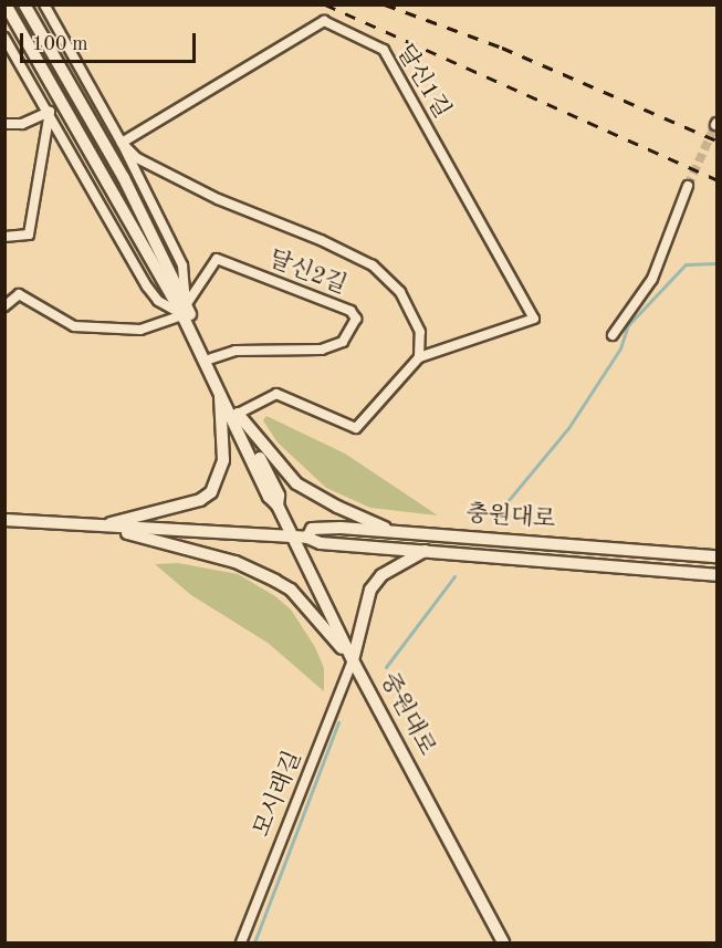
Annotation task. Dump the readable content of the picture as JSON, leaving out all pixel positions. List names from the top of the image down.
{
  "streets": {
    "street": [
      "달신1길",
      "달신2길",
      "충원대로",
      "중원대로",
      "모시래길"
    ]
  },
  "crossings": [
    ["달신1길", "중원대로"],
    ["달신2길", "중원대로"],
    ["충원대로", "중원대로"],
    ["중원대로", "모시래길"]
  ],
  "scale_bar": "100 m"
}
